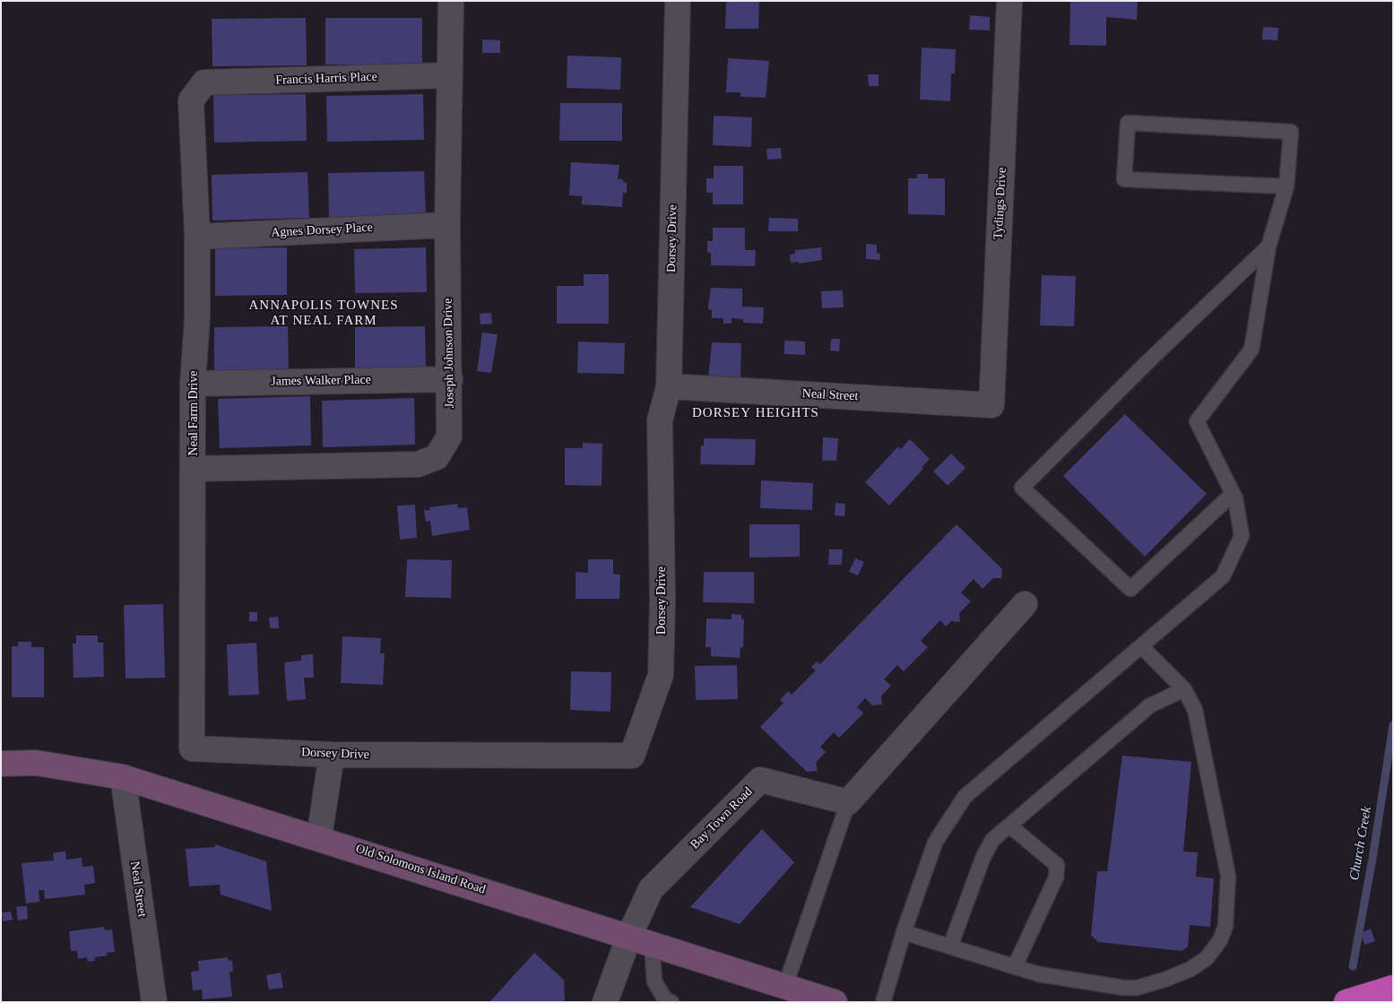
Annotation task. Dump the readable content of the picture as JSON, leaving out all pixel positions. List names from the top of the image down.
{
  "streets": {
    "main road": ["Old Solomons Island Road"],
    "street": [
      "Francis Harris Place",
      "Tydings Drive",
      "Agnes Dorsey Place",
      "Dorsey Drive",
      "Joseph Johnson Drive",
      "James Walker Place",
      "Neal Street",
      "Neal Farm Drive",
      "Bay Town Road"
    ]
  },
  "crossings": [
    ["Francis Harris Place", "Joseph Johnson Drive"],
    ["Francis Harris Place", "Neal Farm Drive"],
    ["Tydings Drive", "Neal Street"],
    ["Agnes Dorsey Place", "Joseph Johnson Drive"],
    ["Agnes Dorsey Place", "Neal Farm Drive"],
    ["Dorsey Drive", "Neal Street"],
    ["Dorsey Drive", "Neal Farm Drive"],
    ["Joseph Johnson Drive", "James Walker Place"],
    ["Joseph Johnson Drive", "Neal Farm Drive"],
    ["James Walker Place", "Neal Farm Drive"],
    ["Neal Street", "Old Solomons Island Road"],
    ["Bay Town Road", "Old Solomons Island Road"]
  ],
  "districts": ["ANNAPOLIS TOWNES AT NEAL FARM", "DORSEY HEIGHTS"],
  "water": ["Church Creek"]
}
